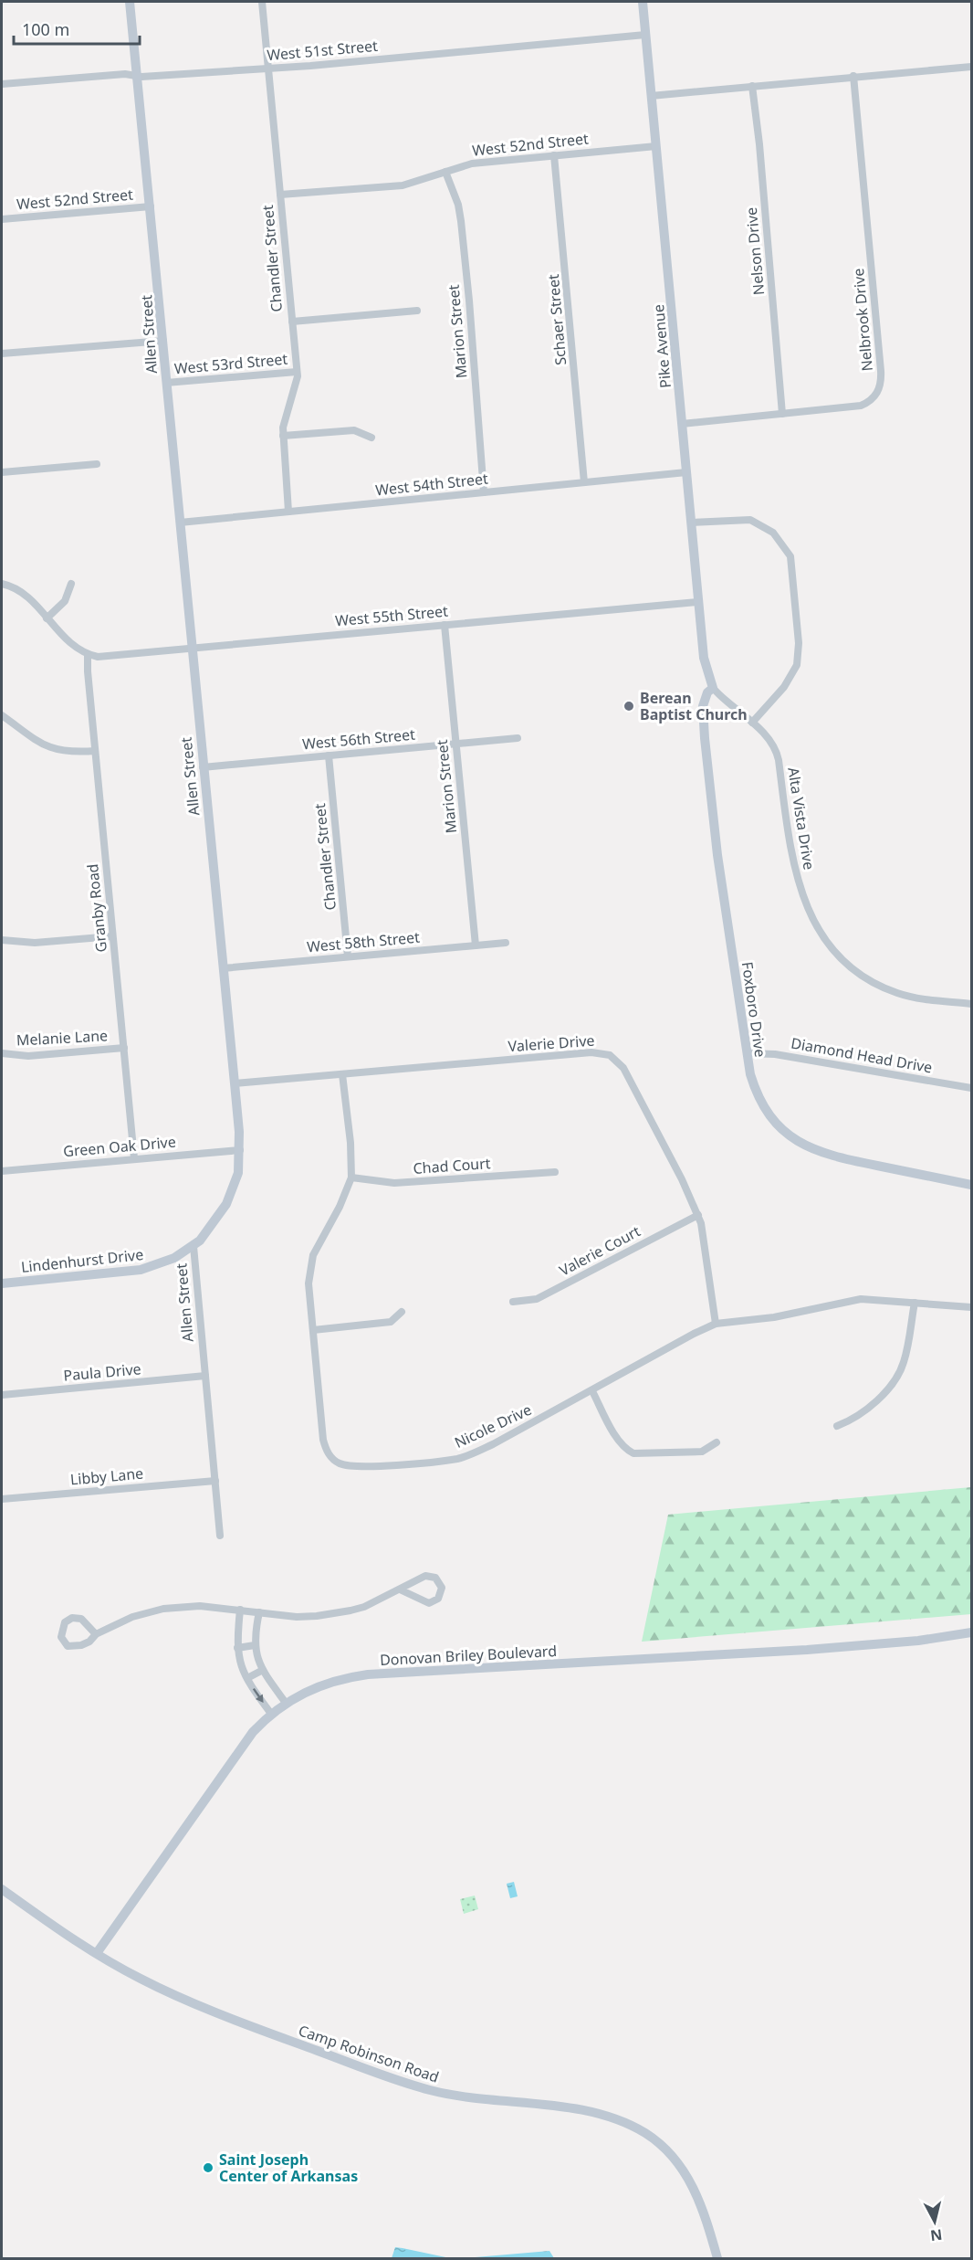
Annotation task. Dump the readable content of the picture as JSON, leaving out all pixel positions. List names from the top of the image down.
{
  "streets": {
    "street": [
      "West 51st Street",
      "West 52nd Street",
      "Nelson Drive",
      "Chandler Street",
      "Schaer Street",
      "Nelbrook Drive",
      "Marion Street",
      "Allen Street",
      "Pike Avenue",
      "West 53rd Street",
      "West 54th Street",
      "West 55th Street",
      "West 56th Street",
      "Alta Vista Drive",
      "Granby Road",
      "West 58th Street",
      "Foxboro Drive",
      "Melanie Lane",
      "Valerie Drive",
      "Diamond Head Drive",
      "Green Oak Drive",
      "Chad Court",
      "Valerie Court",
      "Lindenhurst Drive",
      "Paula Drive",
      "Nicole Drive",
      "Libby Lane",
      "Donovan Briley Boulevard",
      "Camp Robinson Road"
    ]
  },
  "crossings": [
    ["West 51st Street", "Chandler Street"],
    ["West 51st Street", "Allen Street"],
    ["West 51st Street", "Pike Avenue"],
    ["West 52nd Street", "Chandler Street"],
    ["West 52nd Street", "Schaer Street"],
    ["West 52nd Street", "Marion Street"],
    ["West 52nd Street", "Allen Street"],
    ["West 52nd Street", "Pike Avenue"],
    ["Nelson Drive", "Nelbrook Drive"],
    ["Chandler Street", "West 53rd Street"],
    ["Chandler Street", "West 54th Street"],
    ["Chandler Street", "West 56th Street"],
    ["Chandler Street", "West 58th Street"],
    ["Schaer Street", "West 54th Street"],
    ["Nelbrook Drive", "Pike Avenue"],
    ["Marion Street", "West 54th Street"],
    ["Marion Street", "West 55th Street"],
    ["Marion Street", "West 56th Street"],
    ["Marion Street", "West 58th Street"],
    ["Allen Street", "West 53rd Street"],
    ["Allen Street", "West 54th Street"],
    ["Allen Street", "West 55th Street"],
    ["Allen Street", "West 56th Street"],
    ["Allen Street", "West 58th Street"],
    ["Allen Street", "Valerie Drive"],
    ["Allen Street", "Green Oak Drive"],
    ["Allen Street", "Lindenhurst Drive"],
    ["Allen Street", "Paula Drive"],
    ["Allen Street", "Libby Lane"],
    ["Pike Avenue", "West 54th Street"],
    ["Pike Avenue", "West 55th Street"],
    ["Pike Avenue", "Alta Vista Drive"],
    ["Pike Avenue", "Foxboro Drive"],
    ["West 55th Street", "Granby Road"],
    ["Alta Vista Drive", "Foxboro Drive"],
    ["Granby Road", "Melanie Lane"],
    ["Granby Road", "Green Oak Drive"],
    ["Foxboro Drive", "Diamond Head Drive"],
    ["Valerie Drive", "Valerie Court"],
    ["Valerie Drive", "Nicole Drive"],
    ["Chad Court", "Nicole Drive"],
    ["Donovan Briley Boulevard", "Camp Robinson Road"]
  ],
  "places": ["Berean Baptist Church", "Saint Joseph Center of Arkansas"],
  "scale_bar": "100 m",
  "north": "bottom"
}
